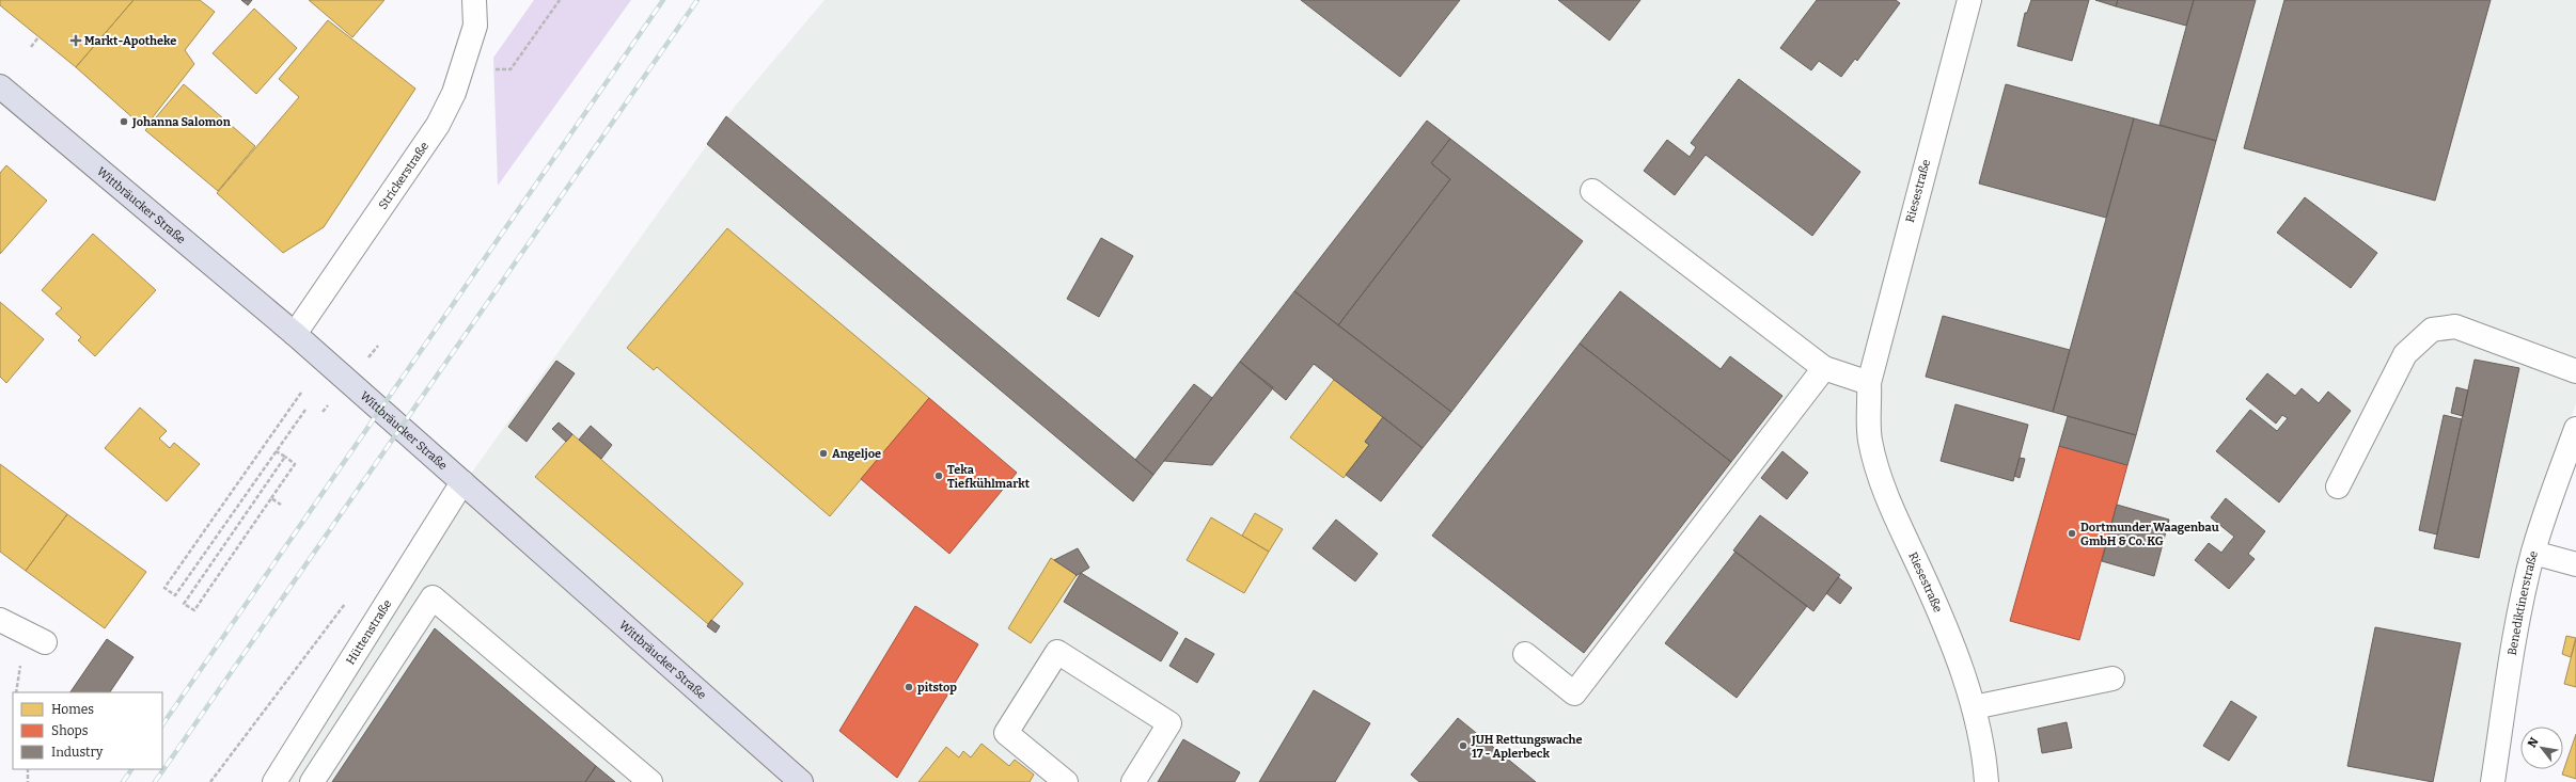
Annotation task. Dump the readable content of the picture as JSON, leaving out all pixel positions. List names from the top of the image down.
{
  "streets": {
    "main road": ["Wittbräucker Straße"],
    "street": [
      "Strickerstraße",
      "Riesestraße",
      "Benediktinerstraße",
      "Hüttenstraße"
    ]
  },
  "crossings": [
    ["Strickerstraße", "Wittbräucker Straße"],
    ["Wittbräucker Straße", "Hüttenstraße"]
  ],
  "places": {
    "health": ["Markt-Apotheke"],
    "other": [
      "Johanna Salomon",
      "Angeljoe",
      "Teka Tiefkühlmarkt",
      "Dortmunder Waagenbau GmbH & Co. KG",
      "pitstop",
      "JUH Rettungswache 17 - Aplerbeck"
    ]
  },
  "legend": ["Homes", "Shops", "Industry"],
  "north": "top left"
}
